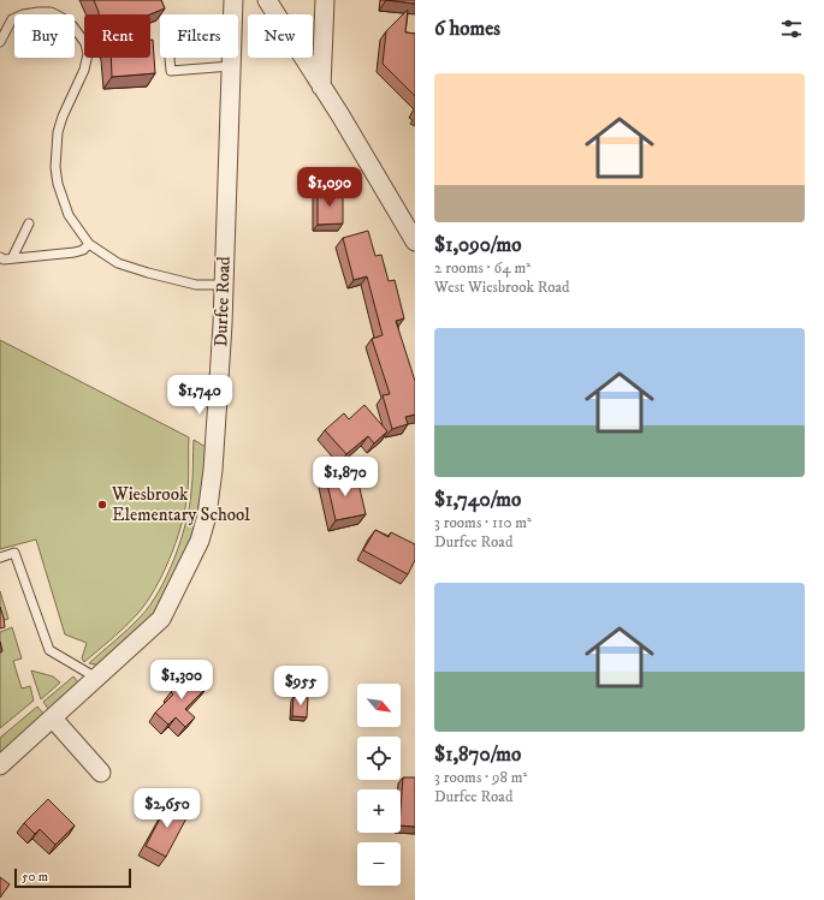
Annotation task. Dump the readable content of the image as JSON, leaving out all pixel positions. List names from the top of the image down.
{
  "streets": {
    "street": ["Durfee Road"]
  },
  "places": ["Wiesbrook Elementary School"],
  "scale_bar": "50 m",
  "north": "bottom right",
  "page": {
    "heading": "6 homes",
    "chip": [
      "Buy",
      "Rent",
      "Filters",
      "New"
    ],
    "list": [
      {
        "name": "$1,090/mo",
        "note": "2 rooms · 64 m² · West Wiesbrook Road"
      },
      {
        "name": "$1,740/mo",
        "note": "3 rooms · 110 m² · Durfee Road"
      },
      {
        "name": "$1,870/mo",
        "note": "3 rooms · 98 m² · Durfee Road"
      }
    ],
    "price": [
      "$1,090",
      "$1,740",
      "$1,870",
      "$1,300",
      "$955",
      "$2,650"
    ],
    "map_buttons": ["+", "−"],
    "scale": "50 m"
  }
}
